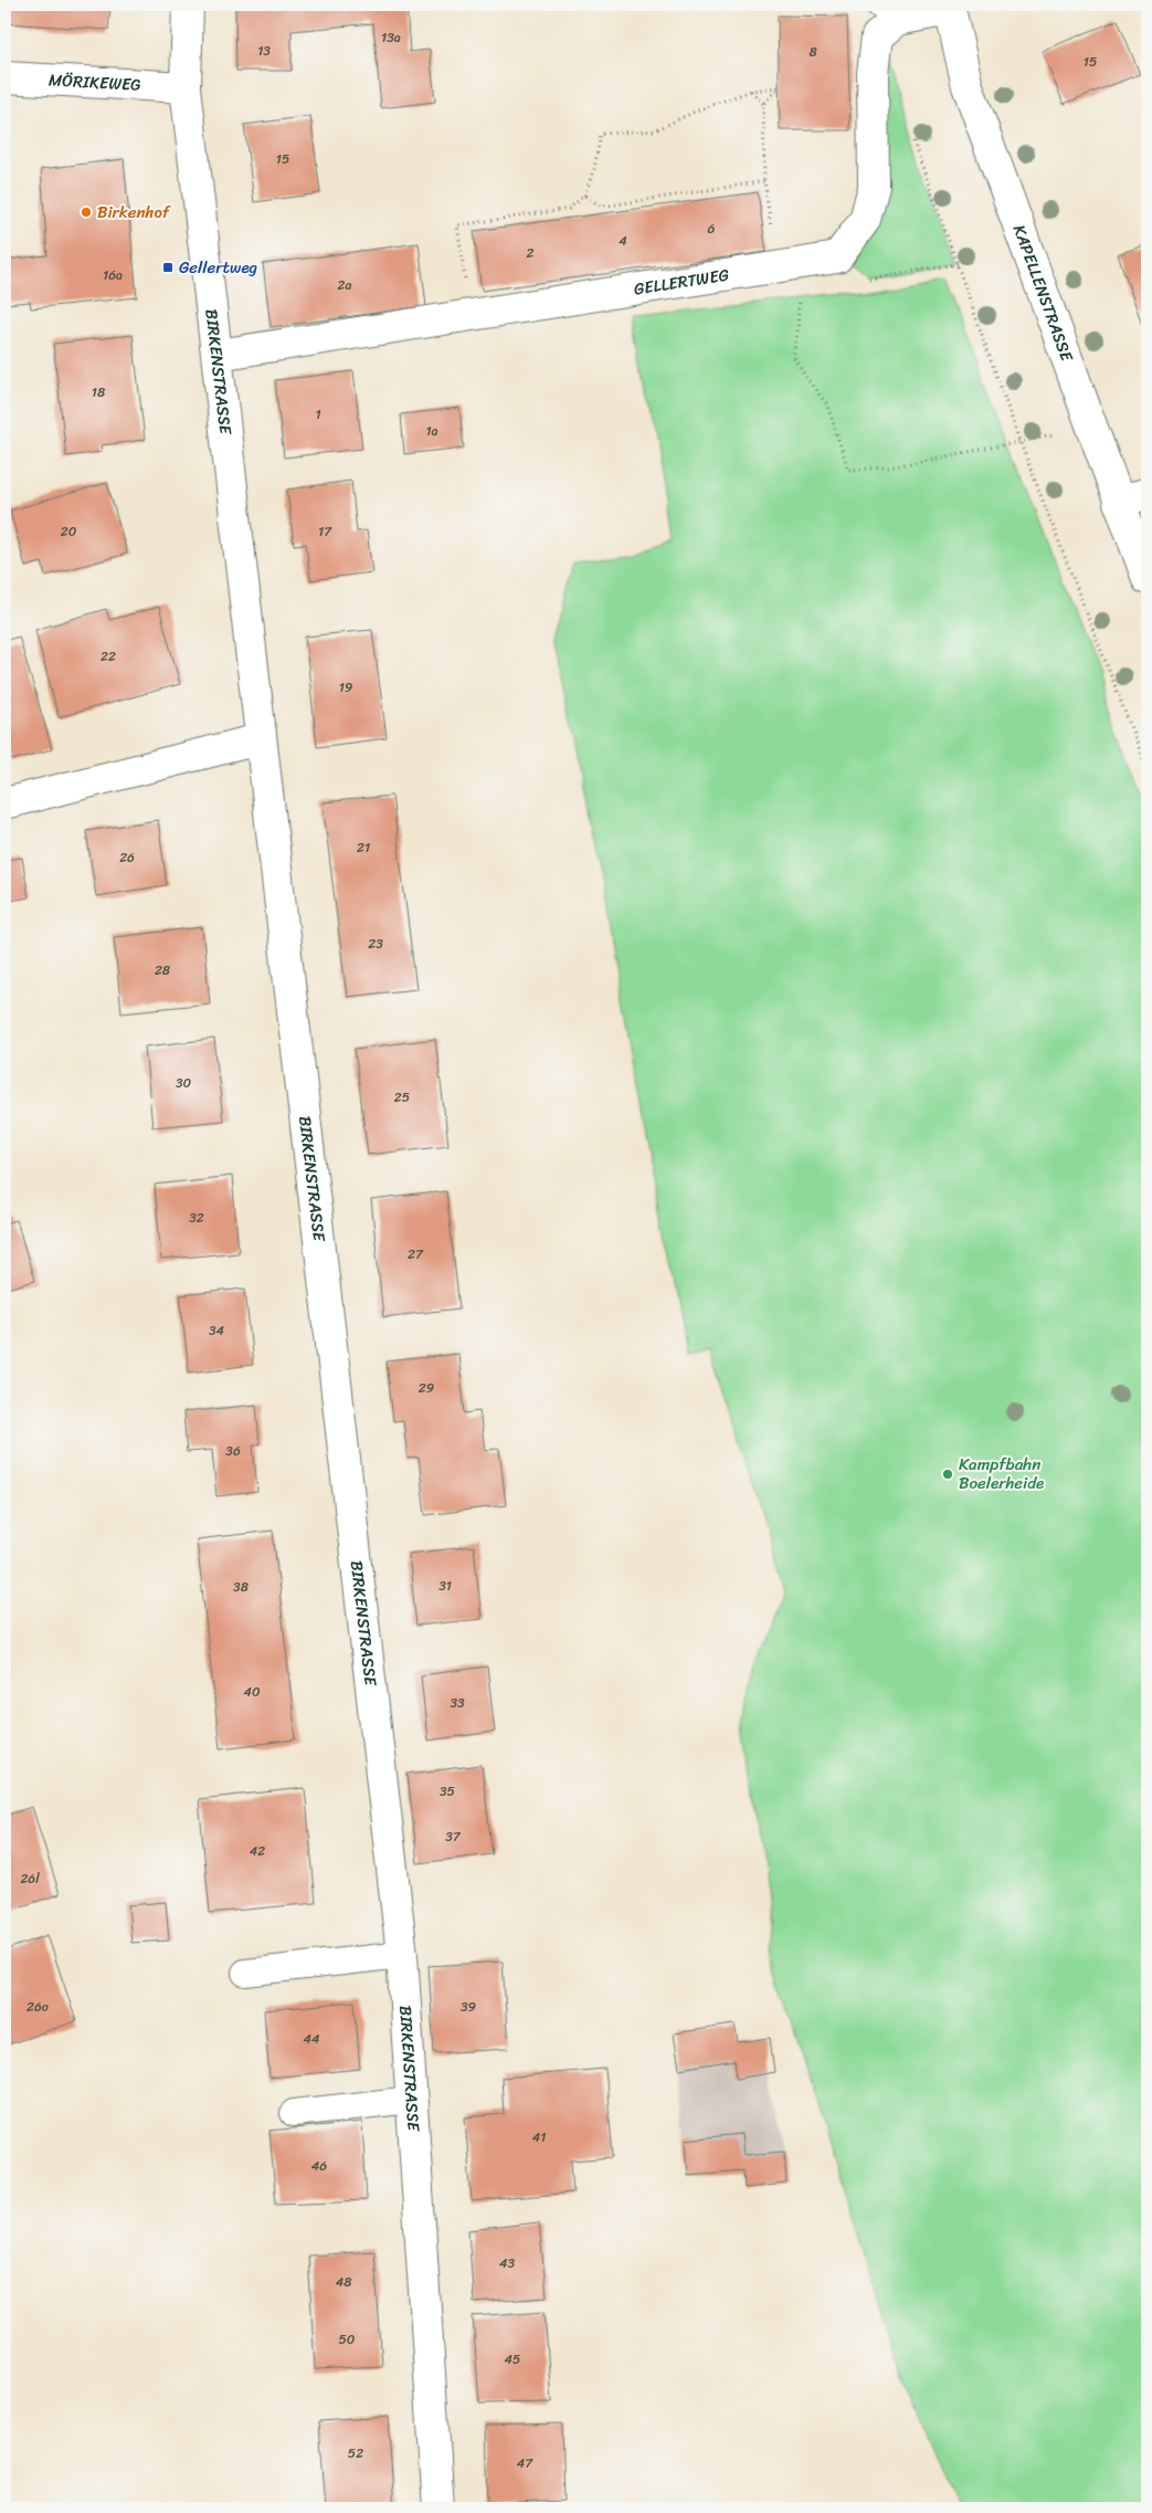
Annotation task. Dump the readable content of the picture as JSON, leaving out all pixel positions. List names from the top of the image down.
{
  "streets": {
    "street": [
      "MÖRIKEWEG",
      "GELLERTWEG",
      "KAPELLENSTRASSE",
      "BIRKENSTRASSE"
    ]
  },
  "crossings": [
    ["MÖRIKEWEG", "BIRKENSTRASSE"],
    ["GELLERTWEG", "BIRKENSTRASSE"]
  ],
  "places": {
    "other": ["Birkenhof", "Kampfbahn Boelerheide"],
    "transit": ["Gellertweg"]
  },
  "house_numbers": [
    "13a",
    "13",
    "8",
    "15",
    "15",
    "6",
    "4",
    "2",
    "16a",
    "2a",
    "18",
    "1",
    "1a",
    "20",
    "17",
    "22",
    "19",
    "21",
    "26",
    "23",
    "28",
    "30",
    "25",
    "32",
    "27",
    "34",
    "29",
    "36",
    "31",
    "38",
    "40",
    "33",
    "35",
    "37",
    "42",
    "26l",
    "26o",
    "39",
    "44",
    "41",
    "46",
    "43",
    "48",
    "50",
    "45",
    "52",
    "47"
  ]
}
